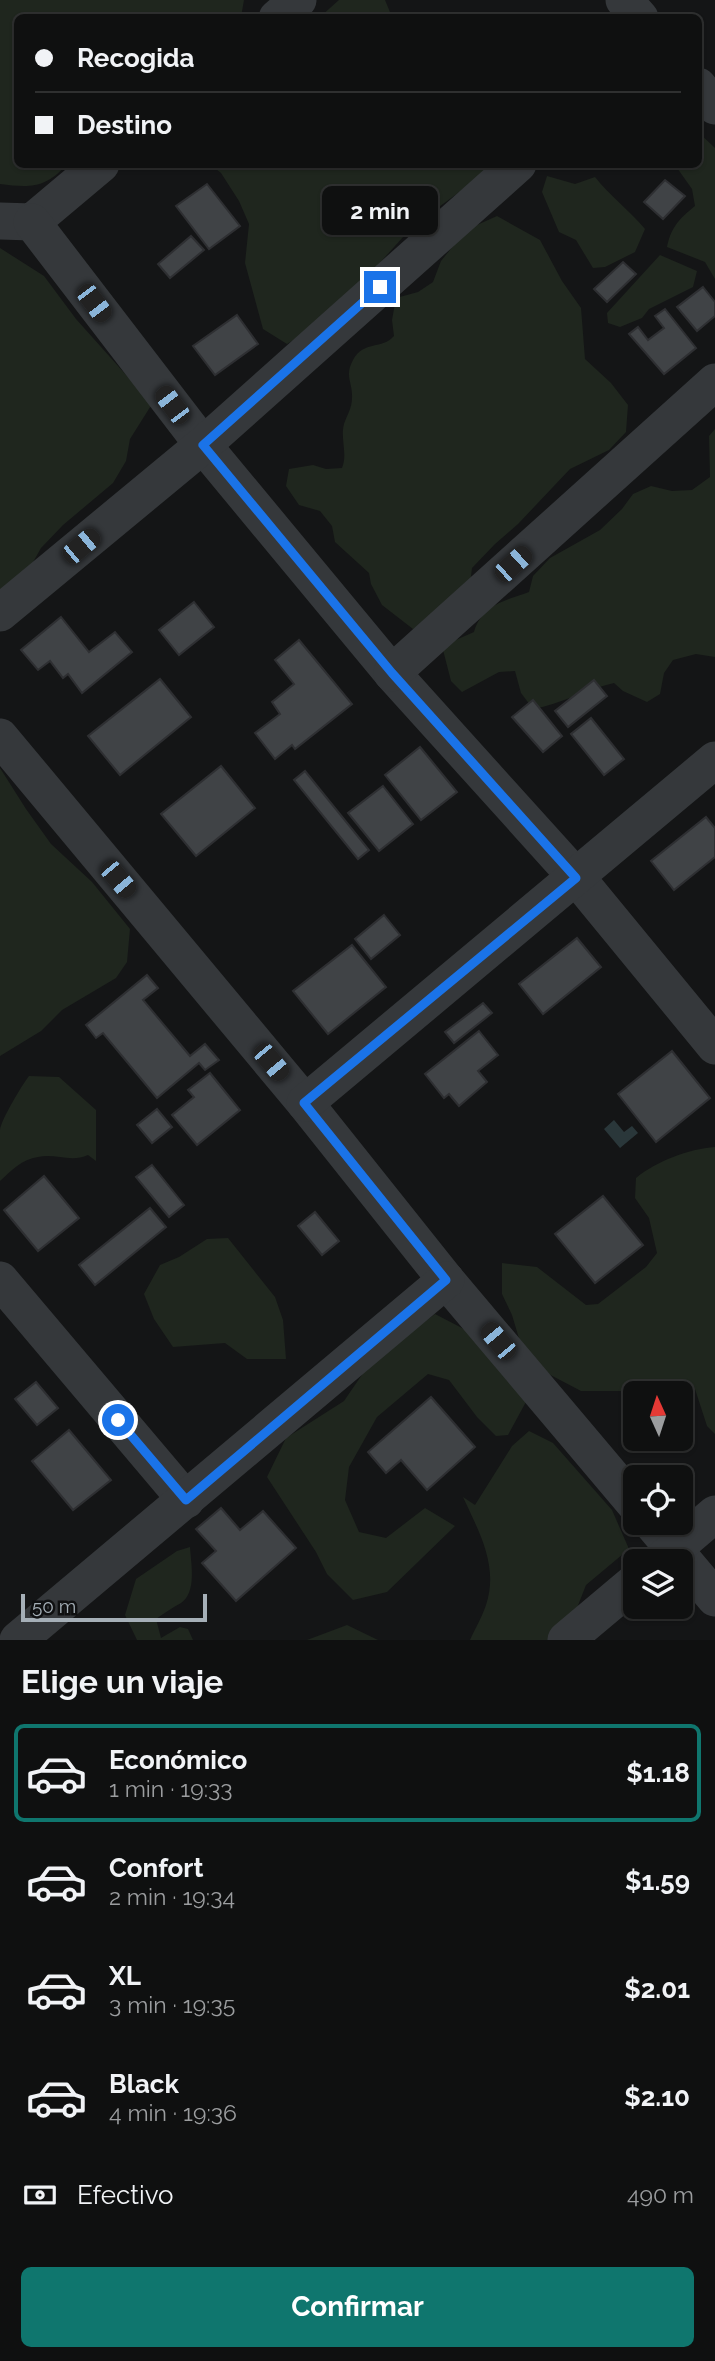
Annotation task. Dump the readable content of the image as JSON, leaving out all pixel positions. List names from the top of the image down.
{
  "scale_bar": "50 m",
  "north": "top",
  "page": {
    "banner": ["Recogida", "Destino"],
    "bubble": "2 min",
    "scale": "50 m",
    "heading": "Elige un viaje",
    "list": [
      {
        "name": "Económico",
        "note": "1 min · 19:33",
        "value": "$1.18"
      },
      {
        "name": "Confort",
        "note": "2 min · 19:34",
        "value": "$1.59"
      },
      {
        "name": "XL",
        "note": "3 min · 19:35",
        "value": "$2.01"
      },
      {
        "name": "Black",
        "note": "4 min · 19:36",
        "value": "$2.10"
      }
    ],
    "pay": ["Efectivo", "490 m"],
    "buttons": "Confirmar"
  }
}
